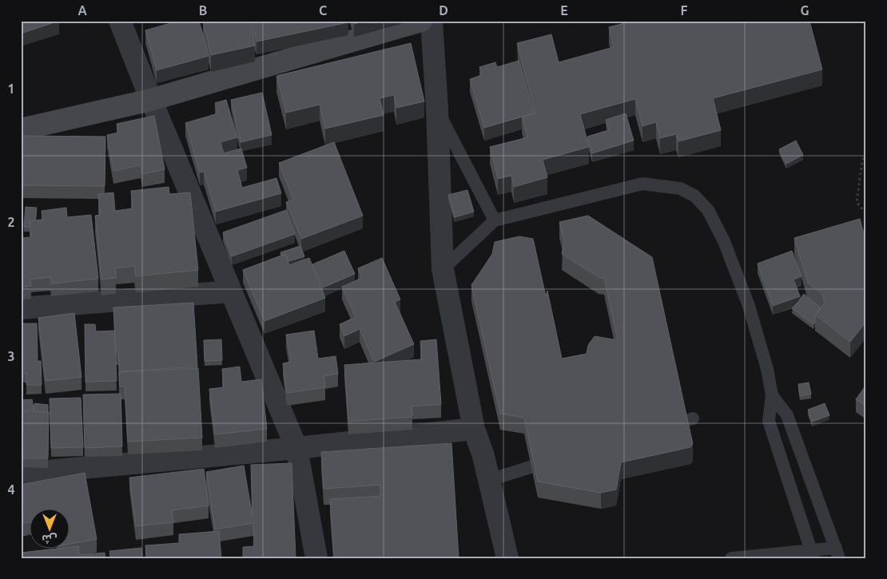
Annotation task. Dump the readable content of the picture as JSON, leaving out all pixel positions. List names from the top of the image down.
{
  "north": "bottom",
  "grid": {
    "columns": [
      "A",
      "B",
      "C",
      "D",
      "E",
      "F",
      "G"
    ],
    "rows": [
      "1",
      "2",
      "3",
      "4"
    ]
  }
}
